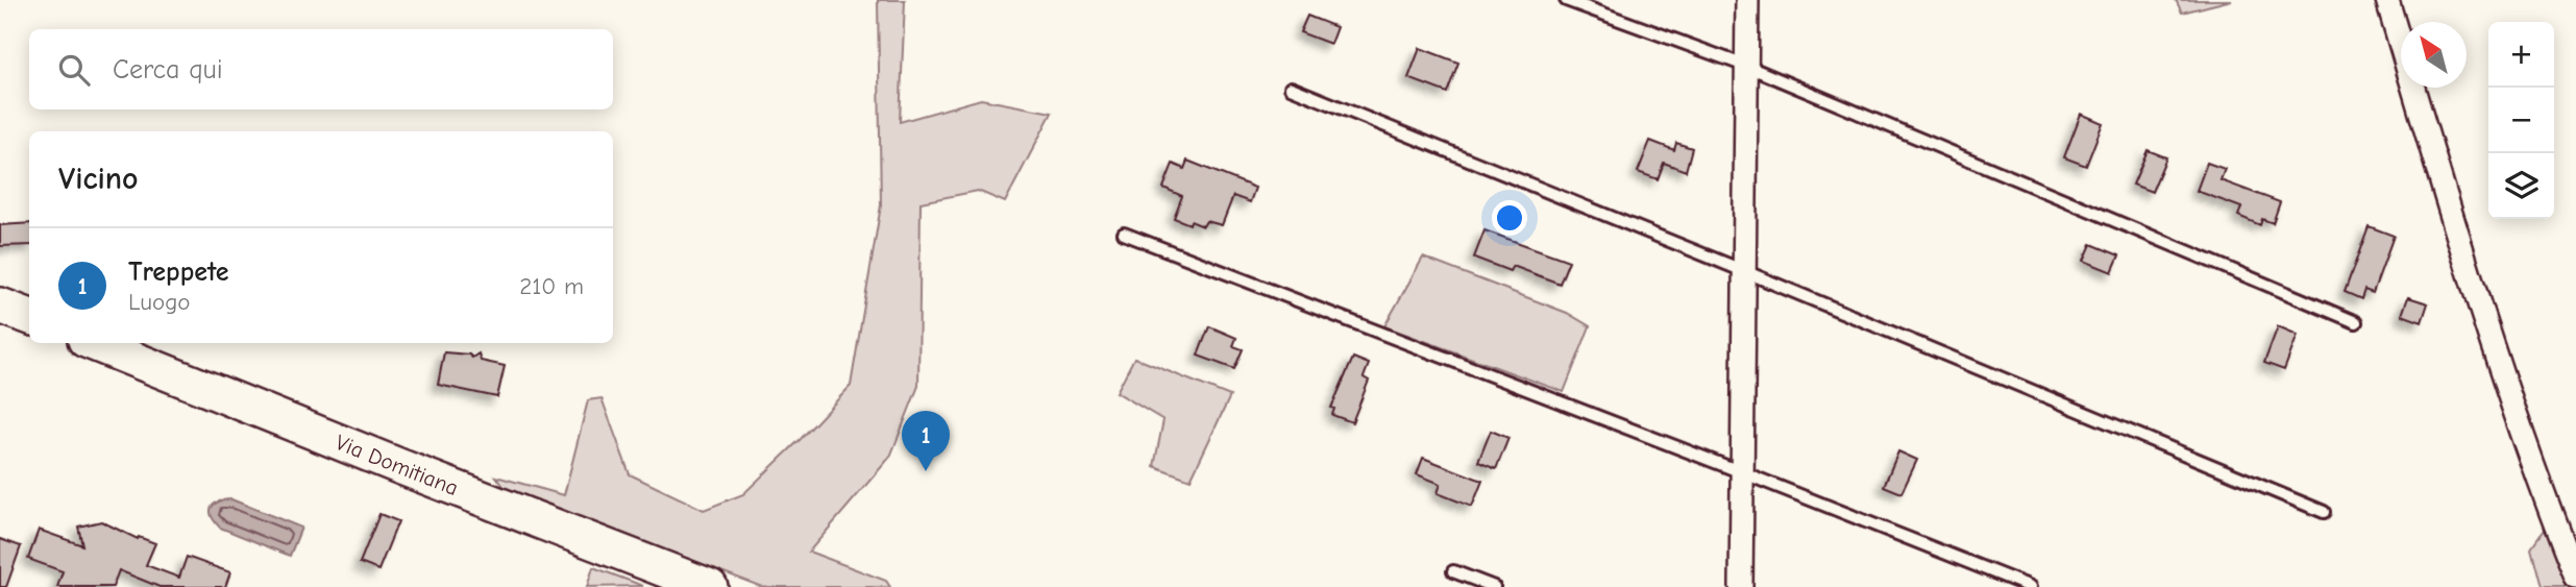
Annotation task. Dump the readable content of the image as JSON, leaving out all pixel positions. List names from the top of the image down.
{
  "streets": {
    "main road": ["Via Domitiana"]
  },
  "north": "top left",
  "page": {
    "map_buttons": ["+", "−"],
    "search": "Cerca qui",
    "heading": "Vicino",
    "list": [
      {
        "mark": "1",
        "name": "Treppete",
        "note": "Luogo",
        "value": "210 m"
      }
    ],
    "pins": "1"
  }
}
